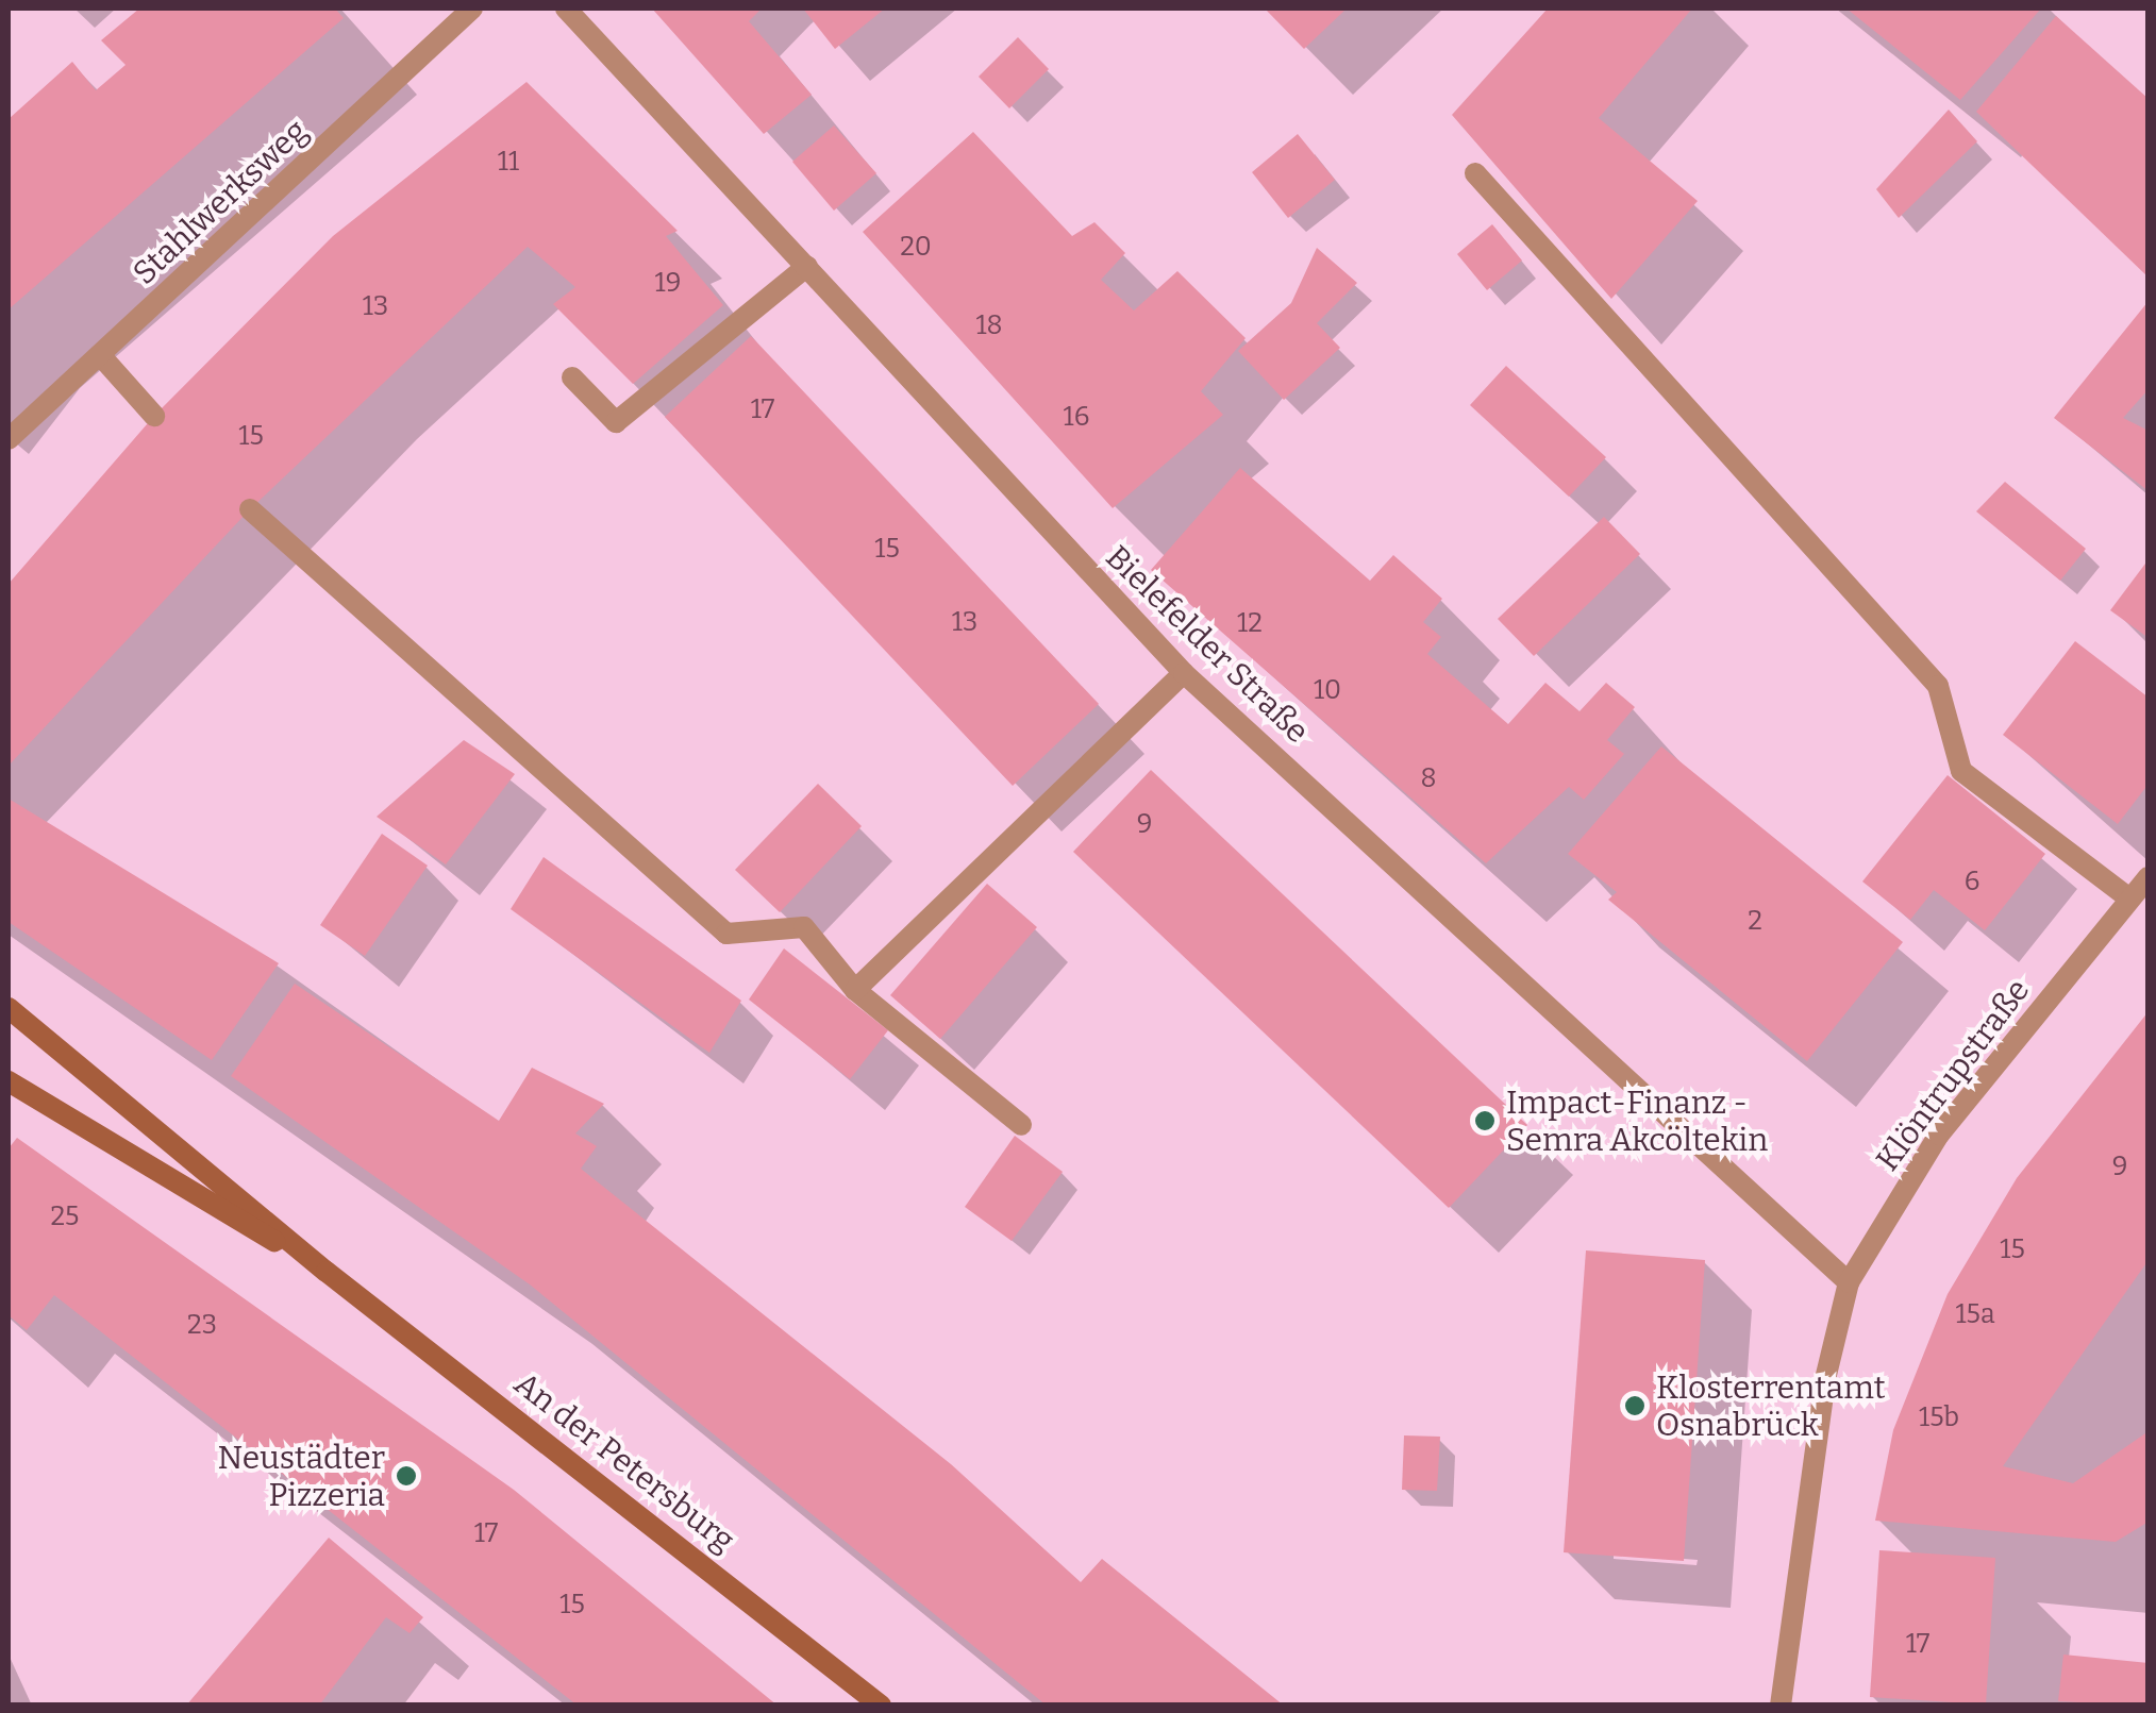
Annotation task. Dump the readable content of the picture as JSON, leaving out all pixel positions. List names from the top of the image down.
{
  "streets": {
    "main road": ["An der Petersburg"],
    "street": ["Stahlwerksweg", "Bielefelder Straße", "Klöntrupstraße"]
  },
  "crossings": [
    ["Bielefelder Straße", "Klöntrupstraße"]
  ],
  "places": ["Impact-Finanz - Semra Akcöltekin", "Klosterrentamt Osnabrück", "Neustädter Pizzeria"],
  "house_numbers": [
    "11",
    "20",
    "19",
    "13",
    "18",
    "17",
    "16",
    "15",
    "15",
    "13",
    "12",
    "10",
    "8",
    "9",
    "6",
    "2",
    "9",
    "25",
    "15",
    "15a",
    "23",
    "15b",
    "17",
    "15",
    "17"
  ]
}
